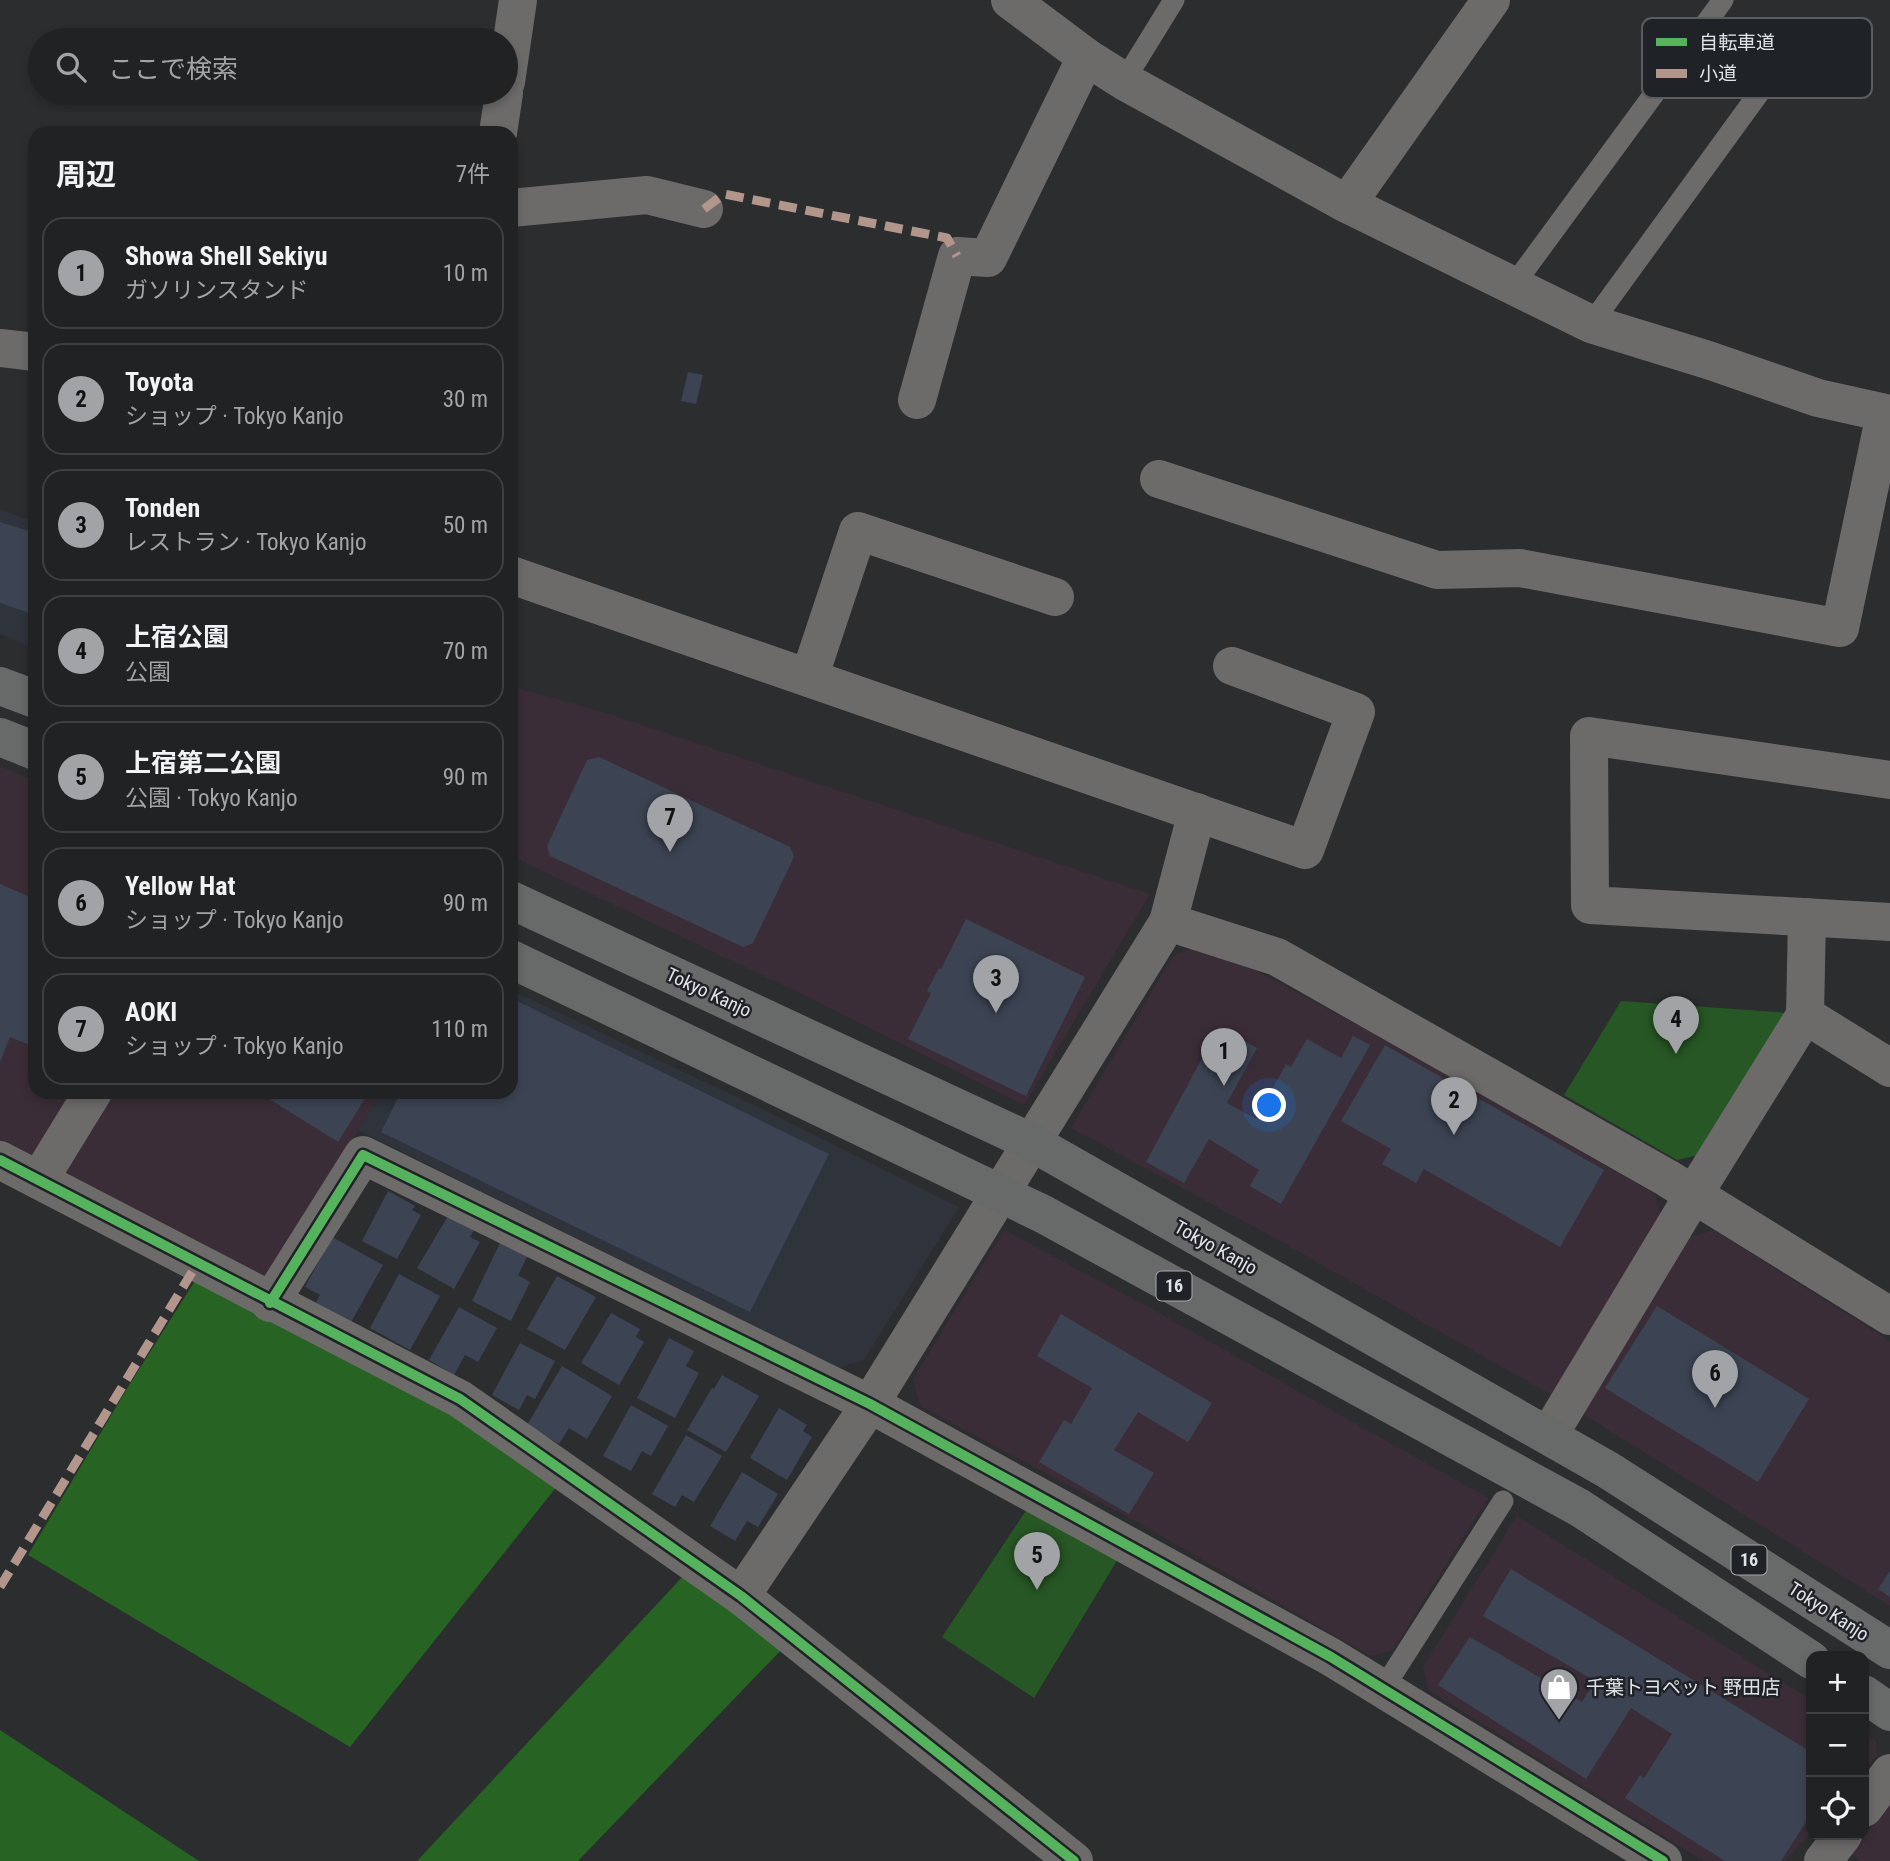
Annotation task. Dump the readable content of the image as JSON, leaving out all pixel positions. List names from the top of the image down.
{
  "streets": {
    "highway": ["Tokyo Kanjo", "16"]
  },
  "places": {
    "shop": ["千葉トヨペット 野田店"]
  },
  "legend": ["自転車道", "小道"],
  "page": {
    "search": "ここで検索",
    "heading": ["周辺", "7件"],
    "list": [
      {
        "mark": "1",
        "name": "Showa Shell Sekiyu",
        "note": "ガソリンスタンド",
        "value": "10 m"
      },
      {
        "mark": "2",
        "name": "Toyota",
        "note": "ショップ · Tokyo Kanjo",
        "value": "30 m"
      },
      {
        "mark": "3",
        "name": "Tonden",
        "note": "レストラン · Tokyo Kanjo",
        "value": "50 m"
      },
      {
        "mark": "4",
        "name": "上宿公園",
        "note": "公園",
        "value": "70 m"
      },
      {
        "mark": "5",
        "name": "上宿第二公園",
        "note": "公園 · Tokyo Kanjo",
        "value": "90 m"
      },
      {
        "mark": "6",
        "name": "Yellow Hat",
        "note": "ショップ · Tokyo Kanjo",
        "value": "90 m"
      },
      {
        "mark": "7",
        "name": "AOKI",
        "note": "ショップ · Tokyo Kanjo",
        "value": "110 m"
      }
    ],
    "pins": [
      "7",
      "3",
      "4",
      "1",
      "2",
      "6",
      "5"
    ],
    "map_buttons": ["+", "−"]
  }
}
